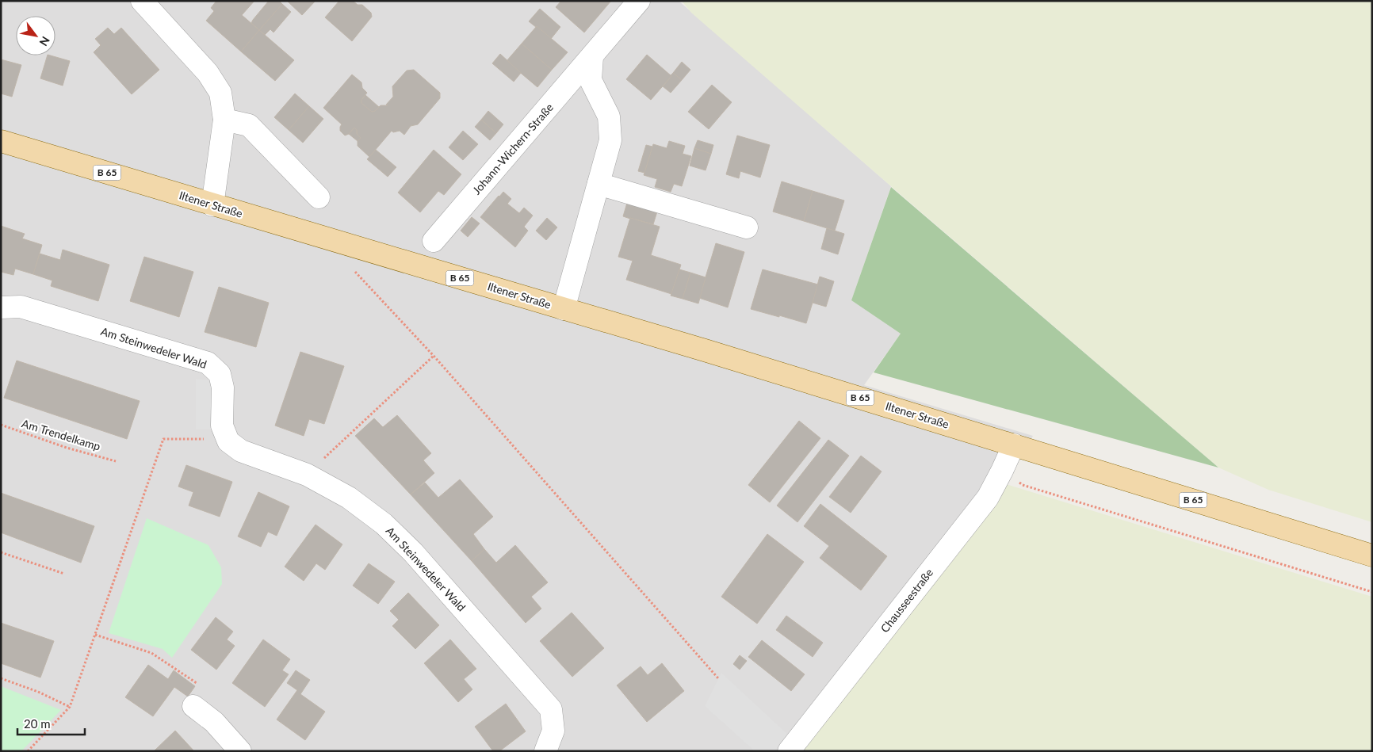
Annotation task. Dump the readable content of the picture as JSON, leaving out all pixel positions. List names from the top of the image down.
{
  "streets": {
    "main road": ["B 65", "Iltener Straße"],
    "street": ["Johann-Wichern-Straße", "Am Steinwedeler Wald", "Chausseestraße"],
    "path": ["Am Trendelkamp"]
  },
  "crossings": [
    ["B 65", "Iltener Straße"],
    ["B 65", "Chausseestraße"],
    ["Iltener Straße", "Chausseestraße"]
  ],
  "scale_bar": "20 m",
  "north": "bottom right"
}
